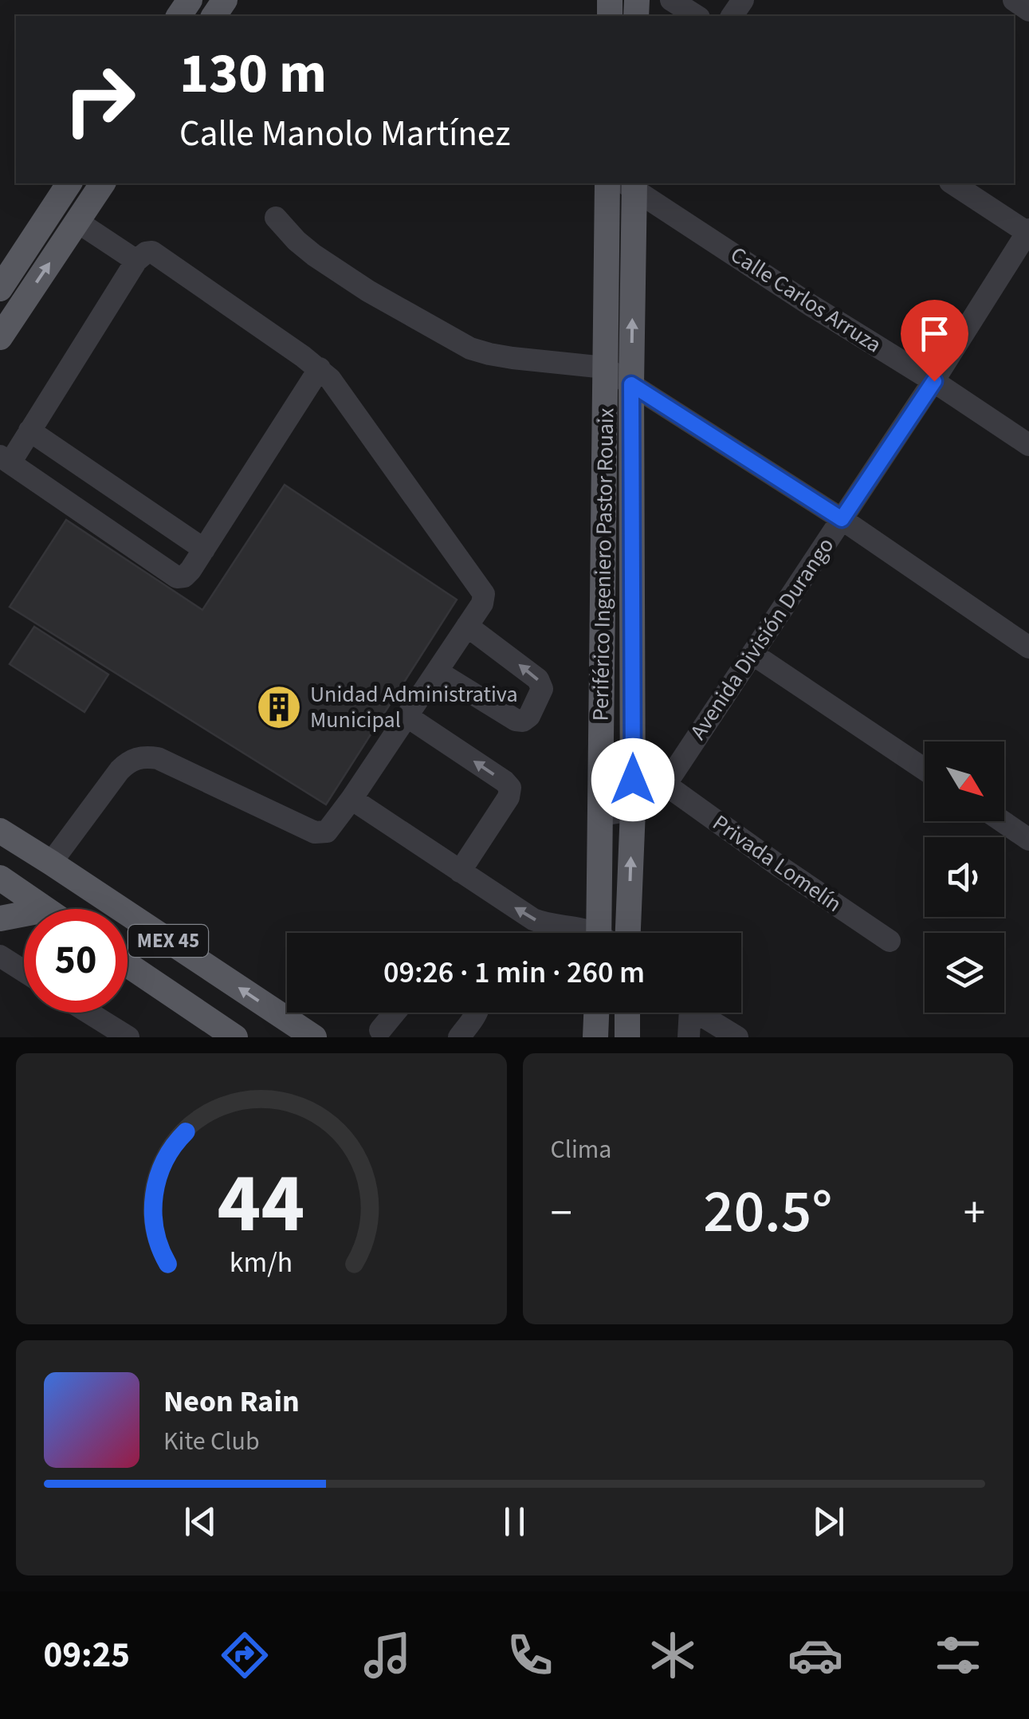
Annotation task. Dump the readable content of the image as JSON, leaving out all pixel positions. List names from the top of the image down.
{
  "streets": {
    "main road": ["Periférico Ingeniero Pastor Rouaix", "MEX 45"],
    "street": ["Calle Carlos Arruza", "Avenida División Durango", "Privada Lomelín"]
  },
  "crossings": [
    ["Calle Carlos Arruza", "Avenida División Durango"],
    ["Periférico Ingeniero Pastor Rouaix", "Avenida División Durango"],
    ["Avenida División Durango", "Privada Lomelín"]
  ],
  "places": {
    "building": ["Unidad Administrativa Municipal"]
  },
  "north": "bottom right",
  "page": {
    "turn": ["130 m", "Calle Manolo Martínez"],
    "limit": "50",
    "trip": "09:26 · 1 min · 260 m",
    "tile": "Clima",
    "heat": ["−", "20.5°", "+"],
    "song": ["Neon Rain", "Kite Club"],
    "tabs": "09:25",
    "gauge": ["44", "km/h"]
  }
}
